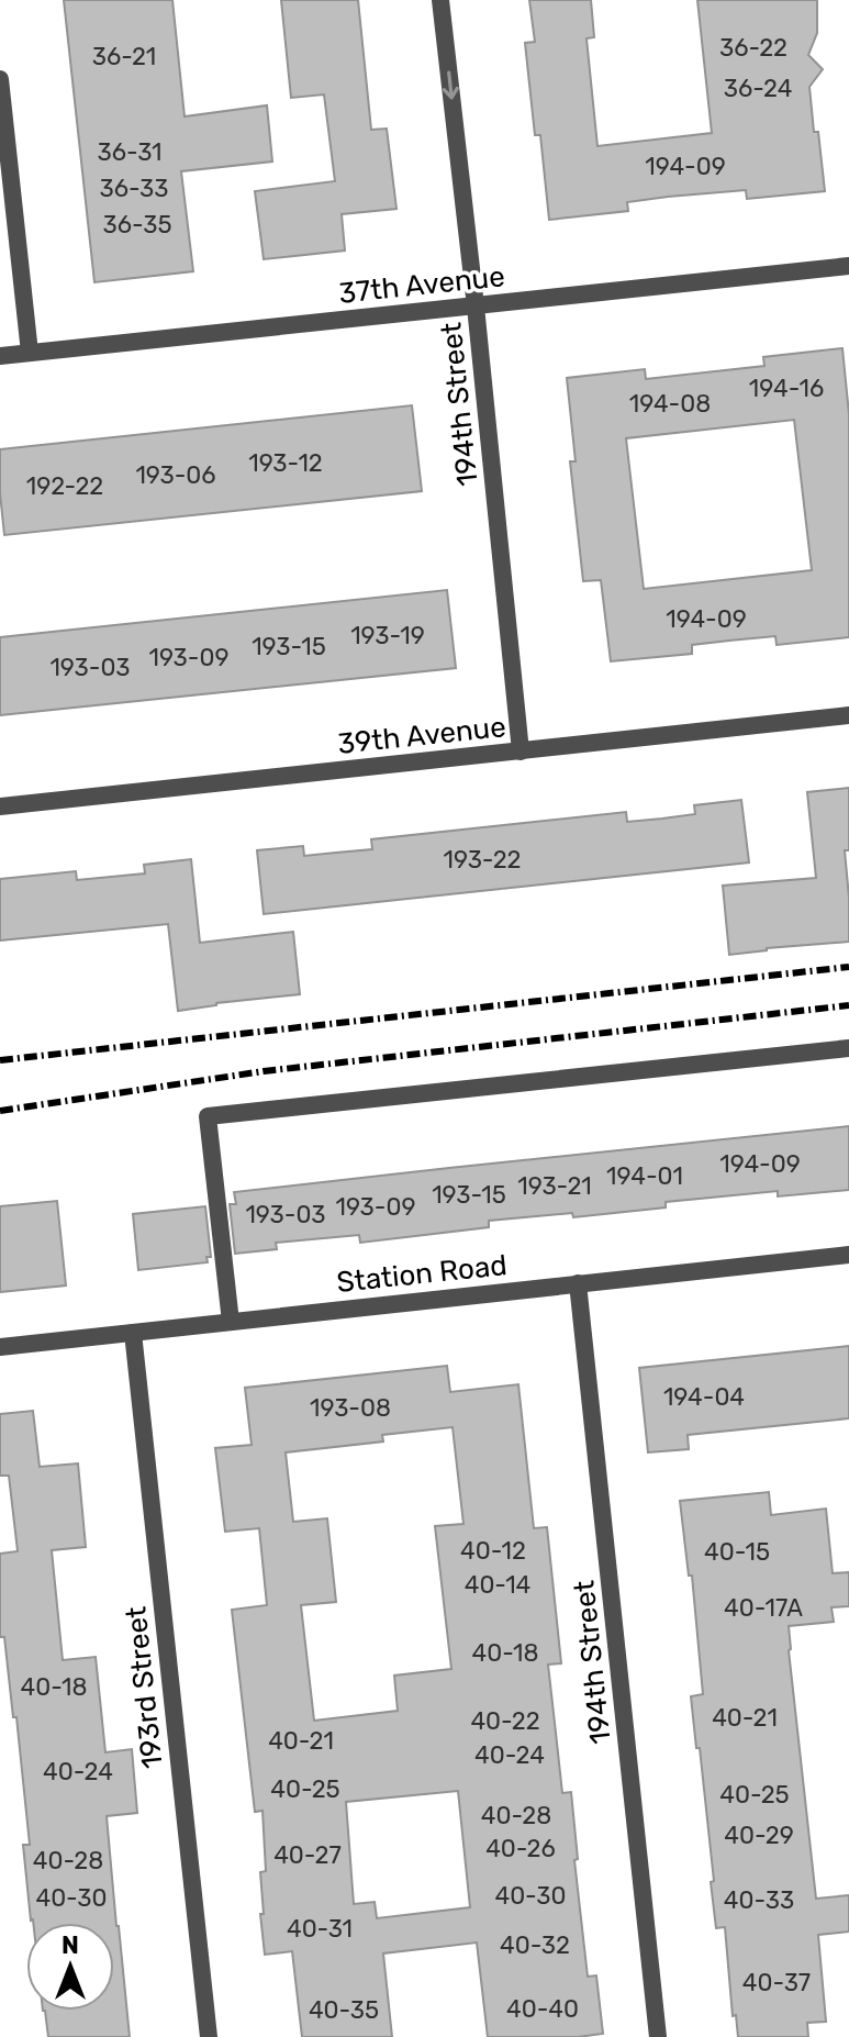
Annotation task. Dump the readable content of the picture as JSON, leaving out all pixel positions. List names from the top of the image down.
{
  "streets": {
    "street": [
      "37th Avenue",
      "194th Street",
      "39th Avenue",
      "Station Road",
      "193rd Street"
    ]
  },
  "crossings": [
    ["37th Avenue", "194th Street"],
    ["194th Street", "39th Avenue"],
    ["194th Street", "Station Road"],
    ["Station Road", "193rd Street"]
  ],
  "house_numbers": [
    "36-22",
    "36-21",
    "36-24",
    "36-31",
    "194-09",
    "36-33",
    "36-35",
    "194-16",
    "194-08",
    "193-12",
    "193-06",
    "192-22",
    "194-09",
    "193-19",
    "193-15",
    "193-09",
    "193-03",
    "193-22",
    "194-09",
    "194-01",
    "193-21",
    "193-15",
    "193-09",
    "193-03",
    "194-04",
    "193-08",
    "40-12",
    "40-15",
    "40-14",
    "40-17A",
    "40-18",
    "40-18",
    "40-21",
    "40-22",
    "40-21",
    "40-24",
    "40-24",
    "40-25",
    "40-25",
    "40-28",
    "40-29",
    "40-26",
    "40-27",
    "40-28",
    "40-30",
    "40-30",
    "40-33",
    "40-31",
    "40-32",
    "40-37",
    "40-40",
    "40-35"
  ],
  "north": "top"
}
